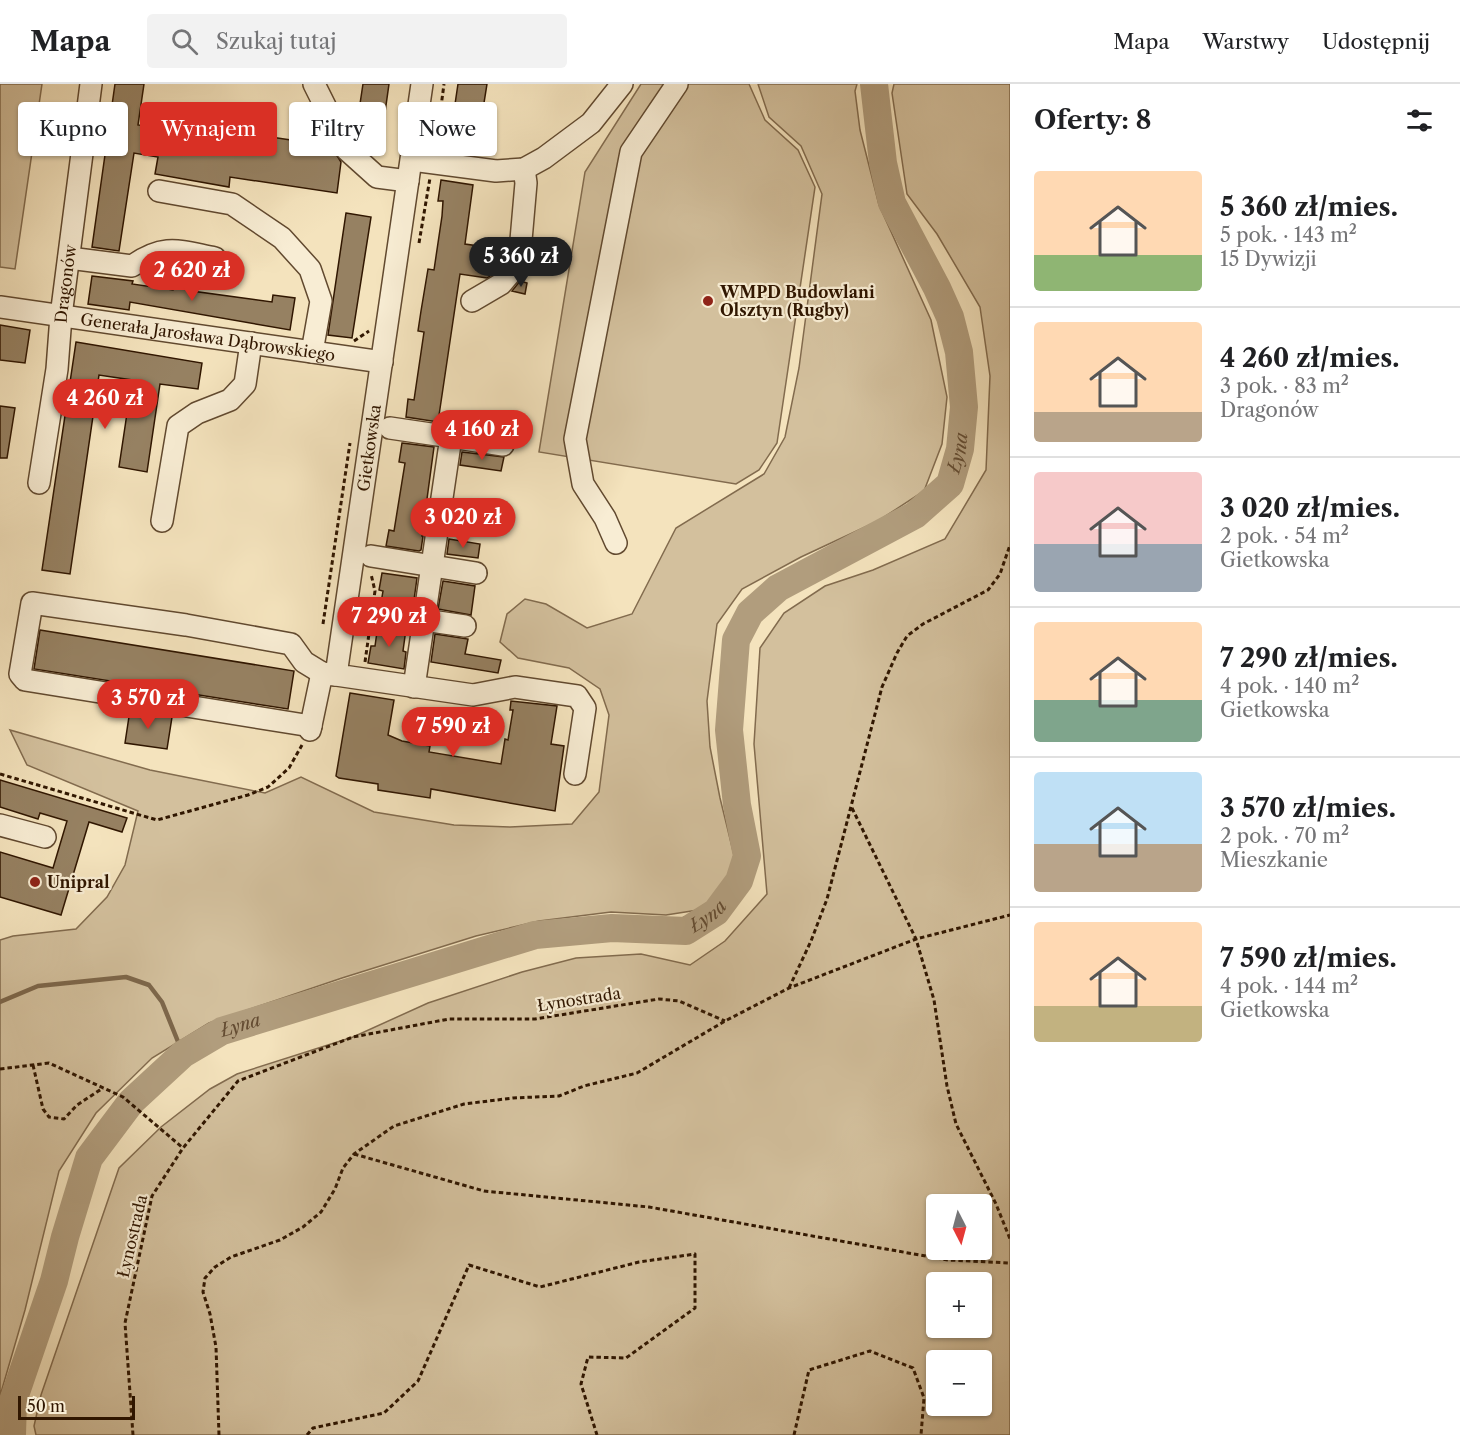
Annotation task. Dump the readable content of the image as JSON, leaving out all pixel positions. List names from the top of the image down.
{
  "streets": {
    "street": ["Dragonów", "Generała Jarosława Dąbrowskiego", "Gietkowska"],
    "path": ["Łynostrada"]
  },
  "crossings": [
    ["Dragonów", "Generała Jarosława Dąbrowskiego"],
    ["Generała Jarosława Dąbrowskiego", "Gietkowska"]
  ],
  "water": ["Łyna"],
  "places": ["WMPD Budowlani Olsztyn (Rugby)", "Unipral"],
  "scale_bar": "50 m",
  "north": "bottom",
  "page": {
    "header": "Mapa",
    "search": "Szukaj tutaj",
    "nav": ["Mapa", "Warstwy", "Udostępnij"],
    "heading": "Oferty: 8",
    "chip": [
      "Kupno",
      "Wynajem",
      "Filtry",
      "Nowe"
    ],
    "list": [
      {
        "name": "5 360 zł/mies.",
        "note": "5 pok. · 143 m² · 15 Dywizji"
      },
      {
        "name": "4 260 zł/mies.",
        "note": "3 pok. · 83 m² · Dragonów"
      },
      {
        "name": "3 020 zł/mies.",
        "note": "2 pok. · 54 m² · Gietkowska"
      },
      {
        "name": "7 290 zł/mies.",
        "note": "4 pok. · 140 m² · Gietkowska"
      },
      {
        "name": "3 570 zł/mies.",
        "note": "2 pok. · 70 m² · Mieszkanie"
      },
      {
        "name": "7 590 zł/mies.",
        "note": "4 pok. · 144 m² · Gietkowska"
      }
    ],
    "price": [
      "5 360 zł",
      "2 620 zł",
      "4 260 zł",
      "4 160 zł",
      "3 020 zł",
      "7 290 zł",
      "3 570 zł",
      "7 590 zł"
    ],
    "map_buttons": ["+", "−"],
    "scale": "50 m"
  }
}
